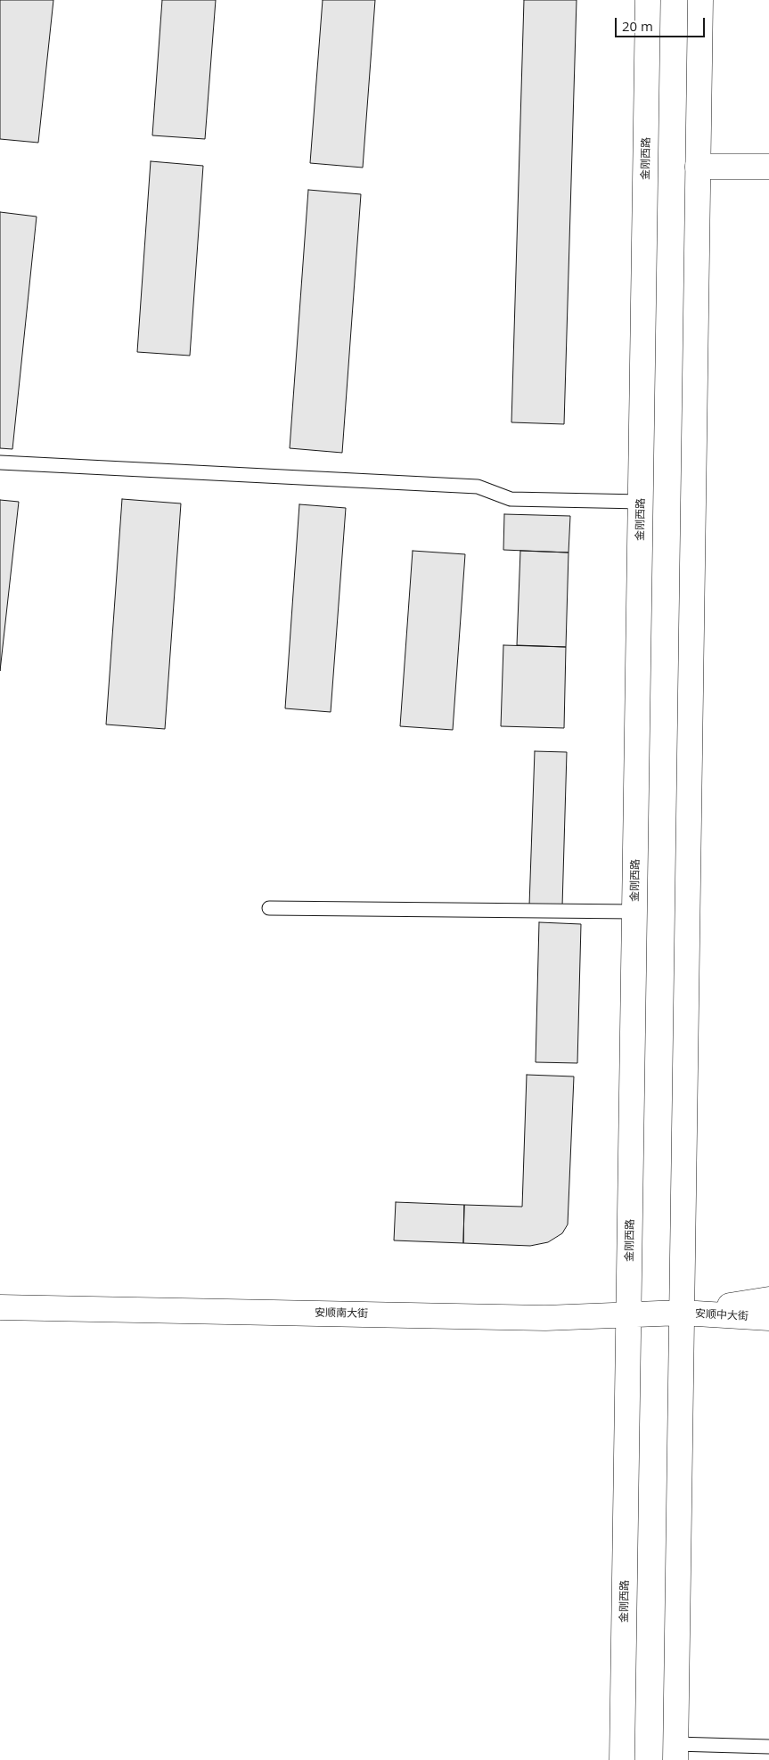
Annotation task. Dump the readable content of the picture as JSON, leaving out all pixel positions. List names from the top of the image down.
{
  "streets": {
    "street": ["金刚西路", "安顺南大街", "安顺中大街"]
  },
  "crossings": [
    ["金刚西路", "安顺南大街"],
    ["安顺南大街", "安顺中大街"]
  ],
  "scale_bar": "20 m"
}
